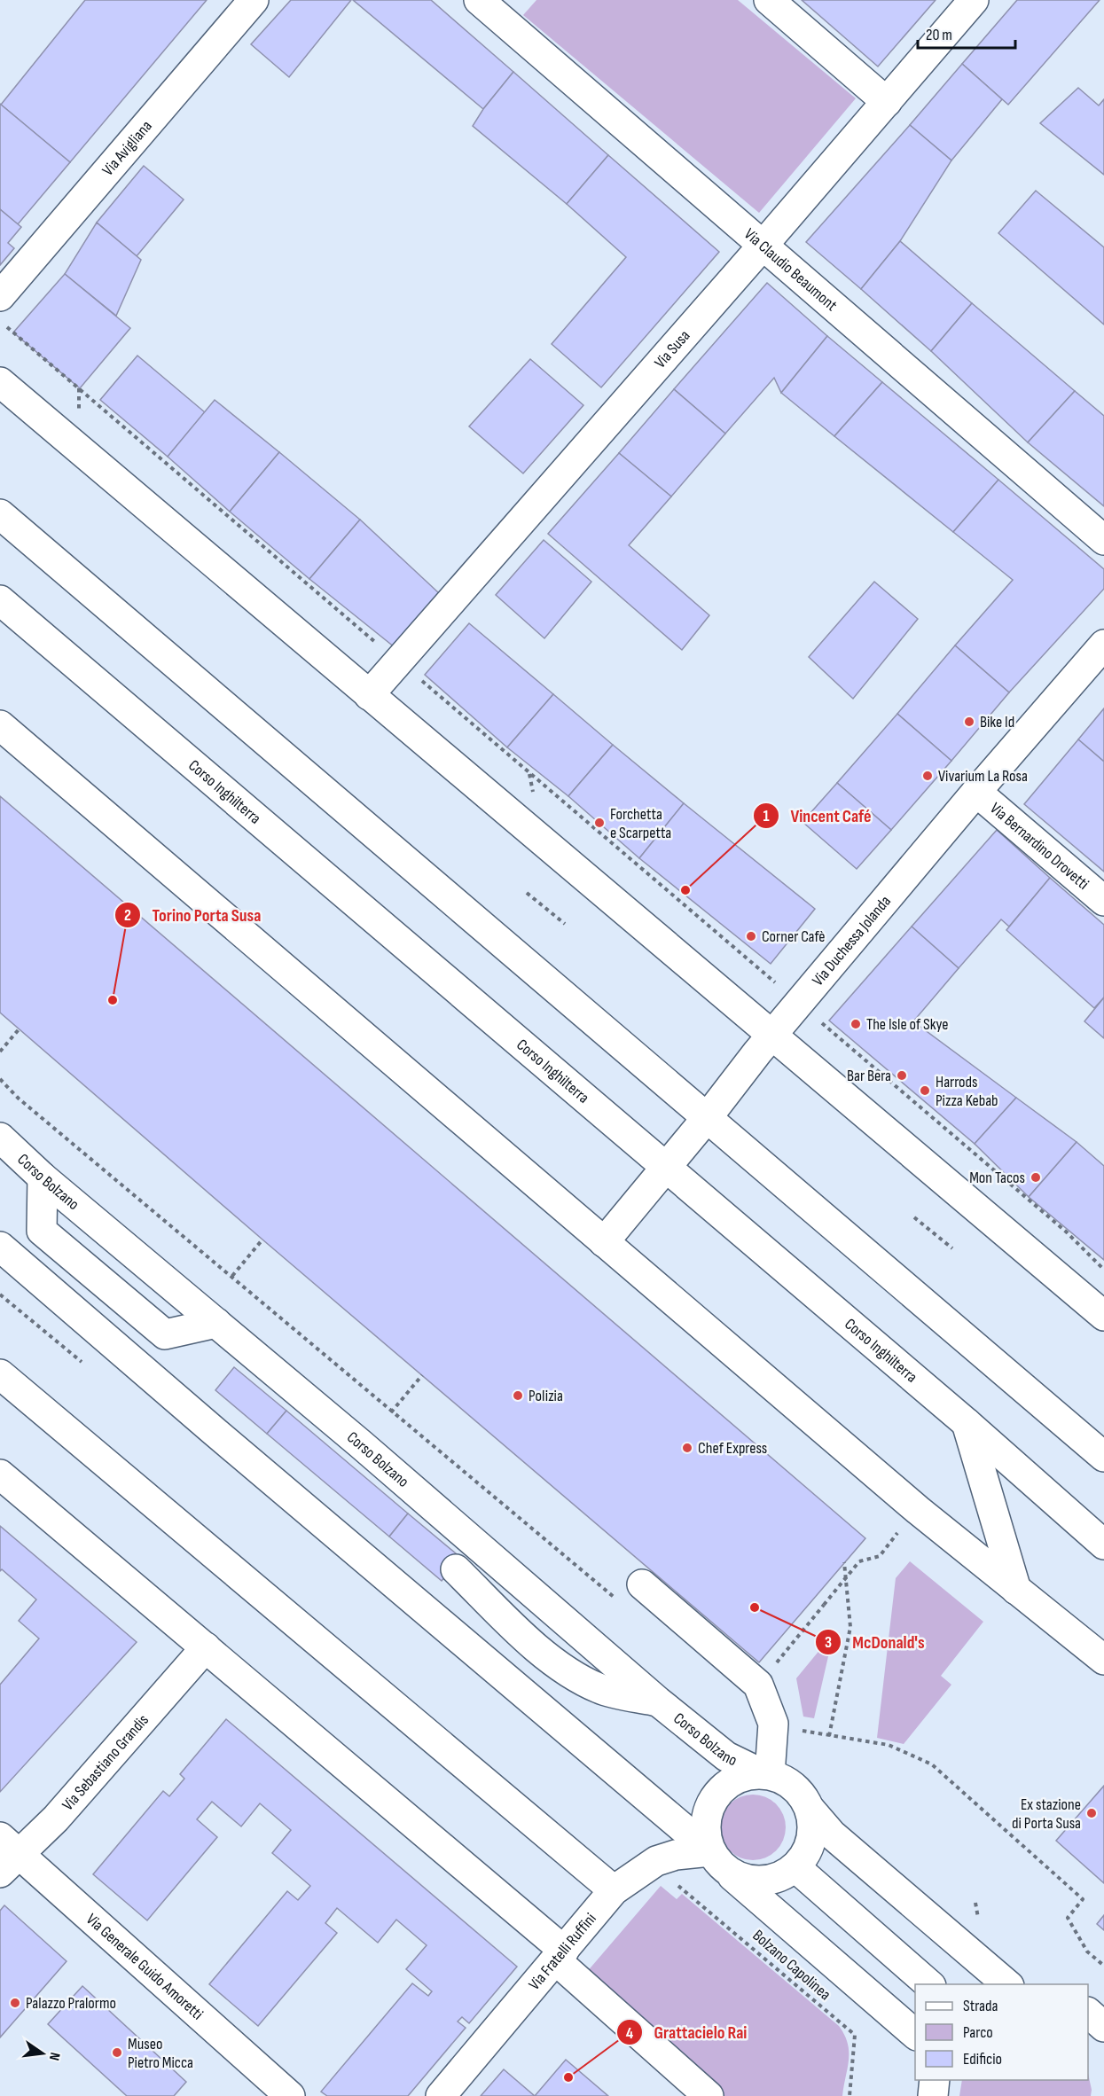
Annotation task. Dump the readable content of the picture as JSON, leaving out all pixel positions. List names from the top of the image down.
{
  "streets": {
    "street": [
      "Via Avigliana",
      "Via Claudio Beaumont",
      "Via Susa",
      "Corso Inghilterra",
      "Via Bernardino Drovetti",
      "Via Duchessa Jolanda",
      "Corso Bolzano",
      "Via Sebastiano Grandis",
      "Via Fratelli Ruffini",
      "Via Generale Guido Amoretti"
    ],
    "path": ["Bolzano Capolinea"]
  },
  "crossings": [
    ["Via Claudio Beaumont", "Via Susa"],
    ["Corso Inghilterra", "Via Duchessa Jolanda"],
    ["Via Bernardino Drovetti", "Via Duchessa Jolanda"],
    ["Corso Bolzano", "Via Fratelli Ruffini"],
    ["Via Sebastiano Grandis", "Via Generale Guido Amoretti"]
  ],
  "places": [
    "Bike Id",
    "Vivarium La Rosa",
    "Forchetta e Scarpetta",
    "Vincent Café",
    "Corner Cafè",
    "Torino Porta Susa",
    "The Isle of Skye",
    "Bar Bera",
    "Harrods Pizza Kebab",
    "Mon Tacos",
    "Polizia",
    "Chef Express",
    "McDonald's",
    "Ex stazione di Porta Susa",
    "Palazzo Pralormo",
    "Museo Pietro Micca",
    "Grattacielo Rai"
  ],
  "legend": ["Strada", "Parco", "Edificio"],
  "scale_bar": "20 m",
  "north": "right"
}
